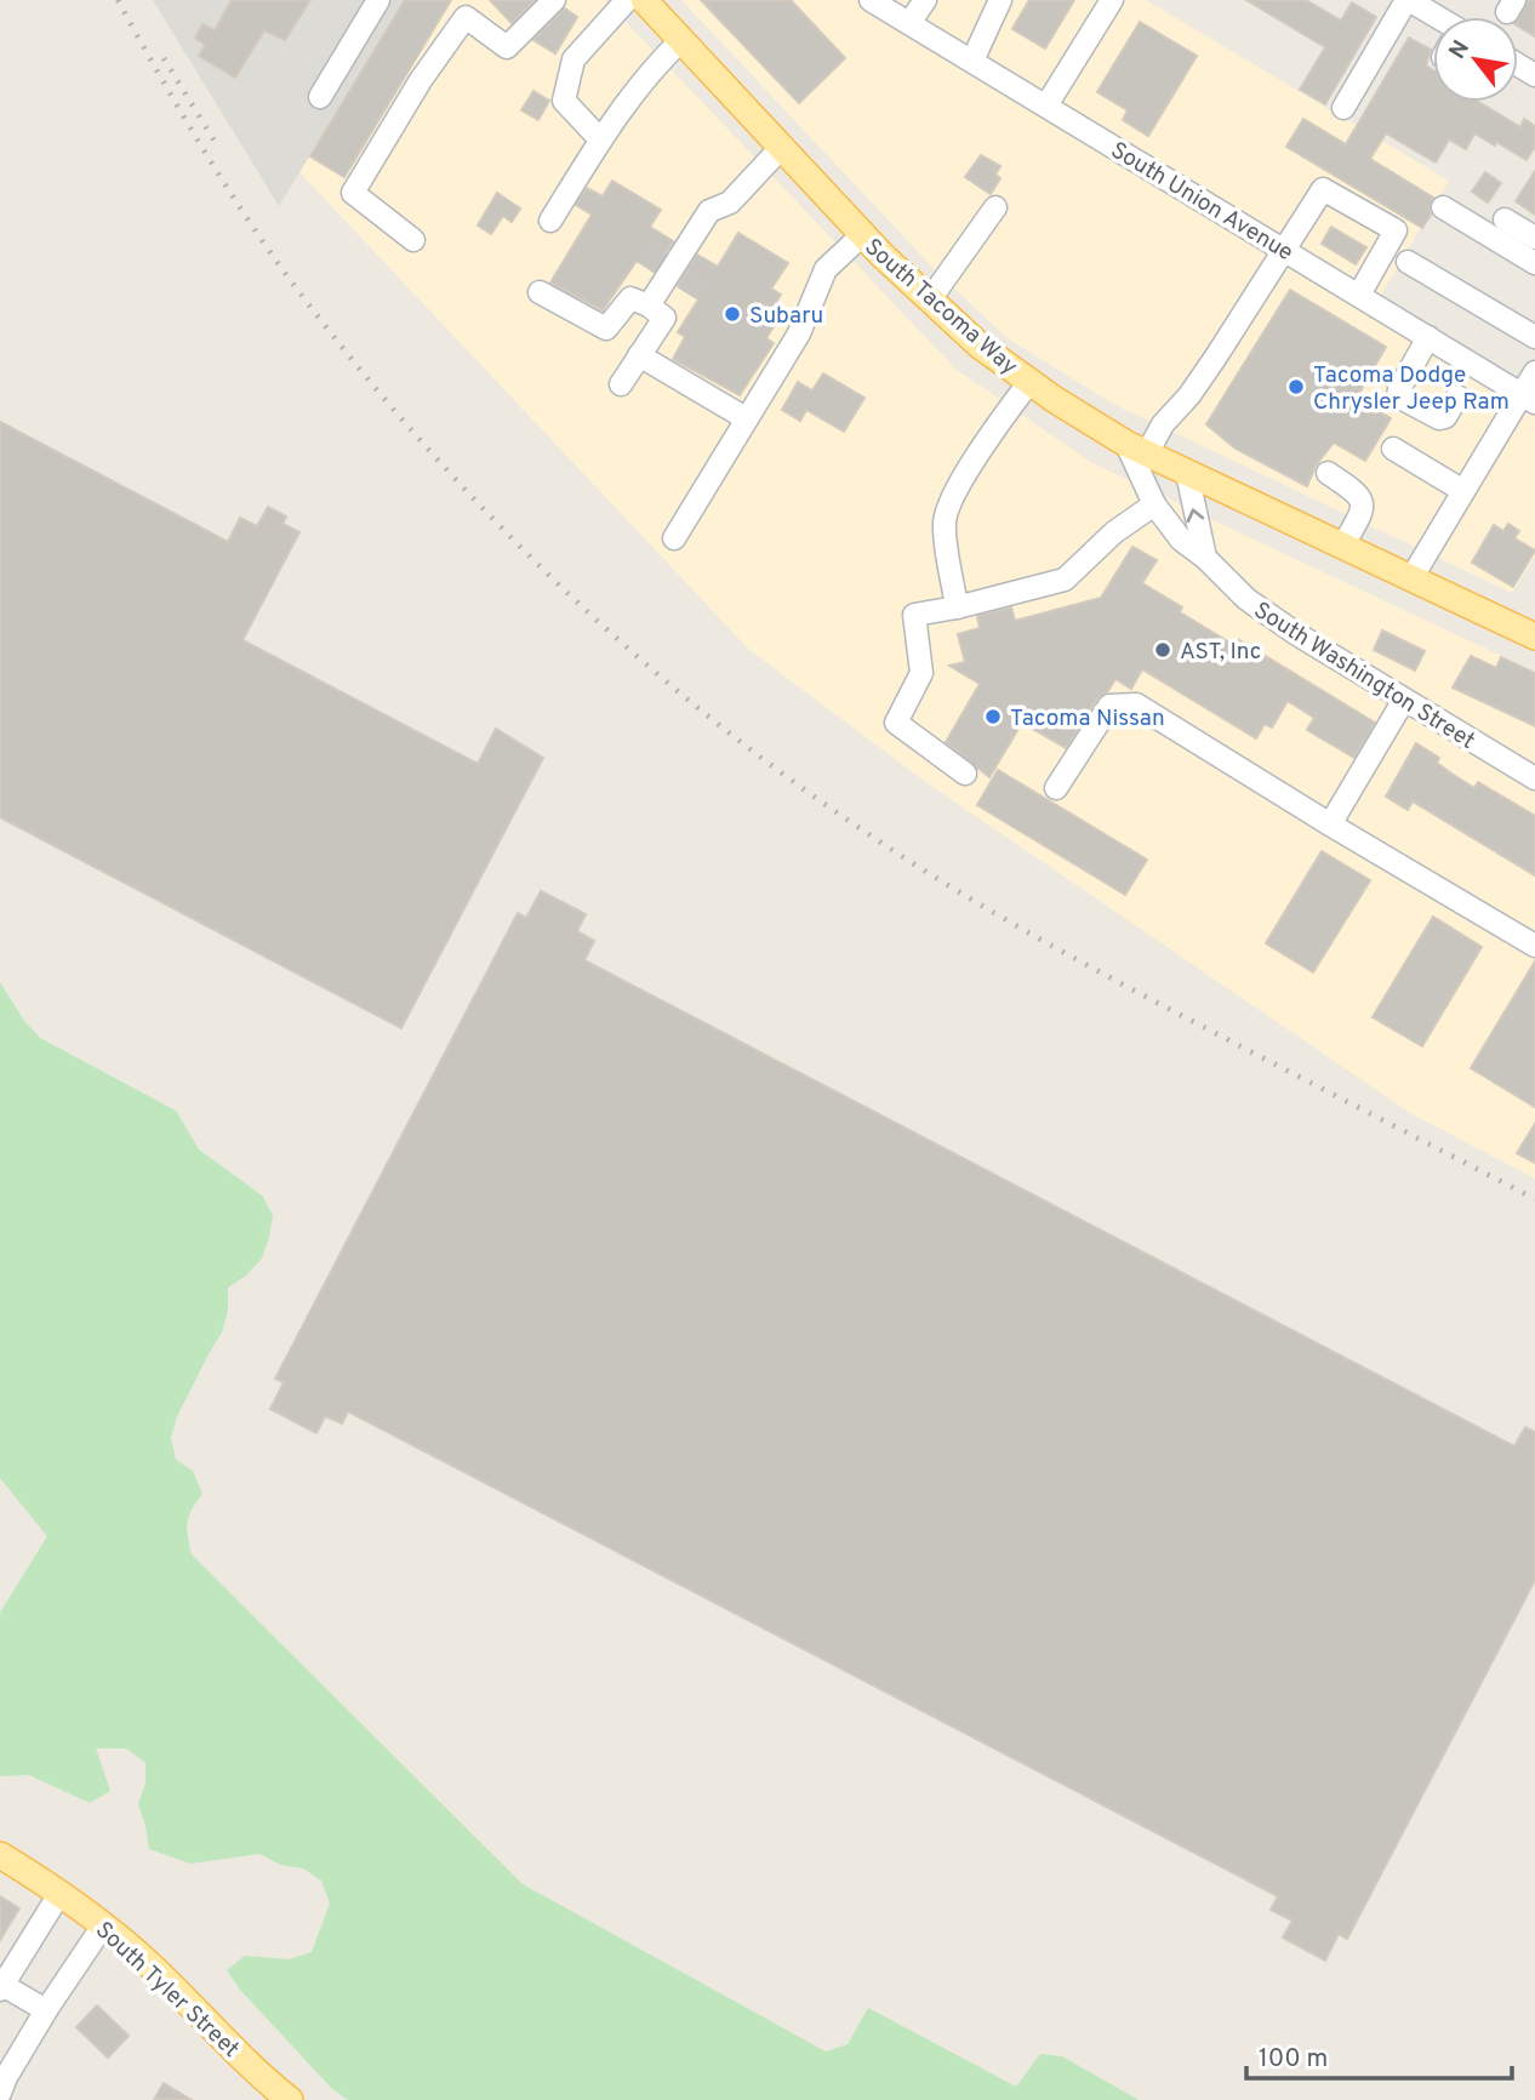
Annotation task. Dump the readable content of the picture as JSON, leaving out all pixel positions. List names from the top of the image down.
{
  "streets": {
    "main road": ["South Tacoma Way", "South Tyler Street"],
    "street": ["South Union Avenue", "South Washington Street"]
  },
  "crossings": [
    ["South Tacoma Way", "South Washington Street"]
  ],
  "places": [
    "Subaru",
    "Tacoma Dodge Chrysler Jeep Ram",
    "AST, Inc",
    "Tacoma Nissan"
  ],
  "scale_bar": "100 m",
  "north": "top left"
}
